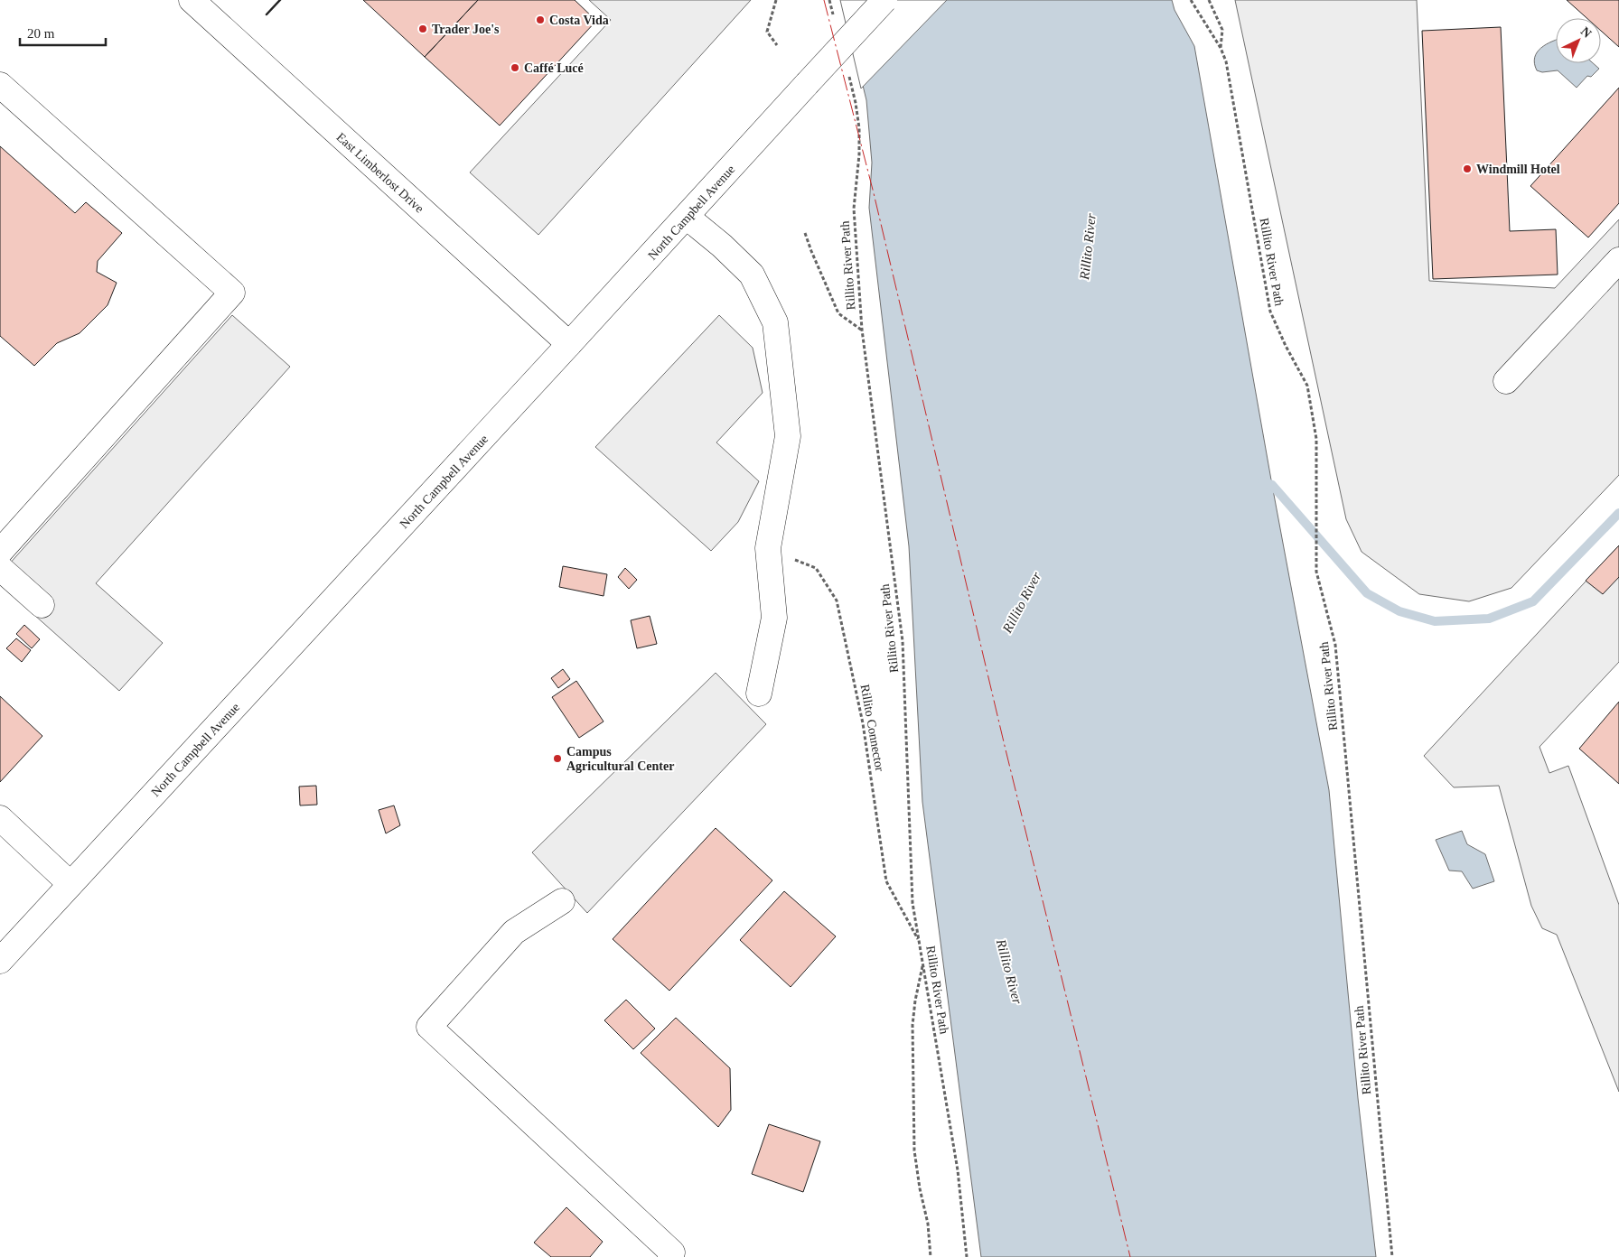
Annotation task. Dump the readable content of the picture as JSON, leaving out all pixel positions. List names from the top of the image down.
{
  "streets": {
    "main road": ["East Limberlost Drive", "North Campbell Avenue"],
    "path": ["Rillito River Path", "Rillito Connector"]
  },
  "crossings": [
    ["East Limberlost Drive", "North Campbell Avenue"],
    ["Rillito River Path", "Rillito Connector"]
  ],
  "water": ["Rillito River"],
  "places": [
    "Costa Vida",
    "Trader Joe's",
    "Caffé Lucé",
    "Windmill Hotel",
    "Campus Agricultural Center"
  ],
  "scale_bar": "20 m",
  "north": "top right"
}
